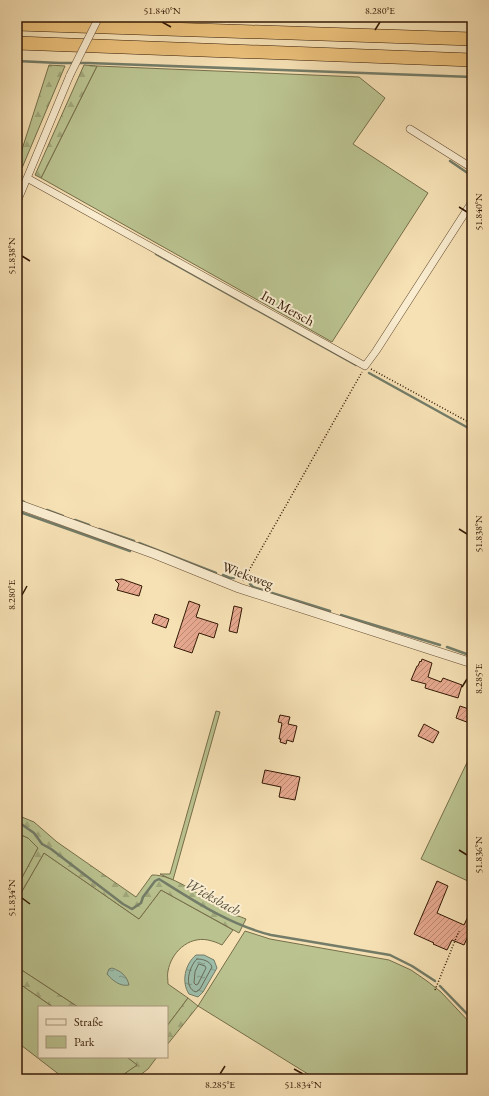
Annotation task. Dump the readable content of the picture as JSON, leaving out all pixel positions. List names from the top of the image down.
{
  "streets": {
    "street": ["Im Mersch", "Wieksweg"]
  },
  "water": ["Wieksbach"],
  "legend": ["Straße", "Park"],
  "coordinates": [
    "51.840°N",
    "8.280°E",
    "51.838°N",
    "8.285°E",
    "51.836°N",
    "51.834°N"
  ]
}
